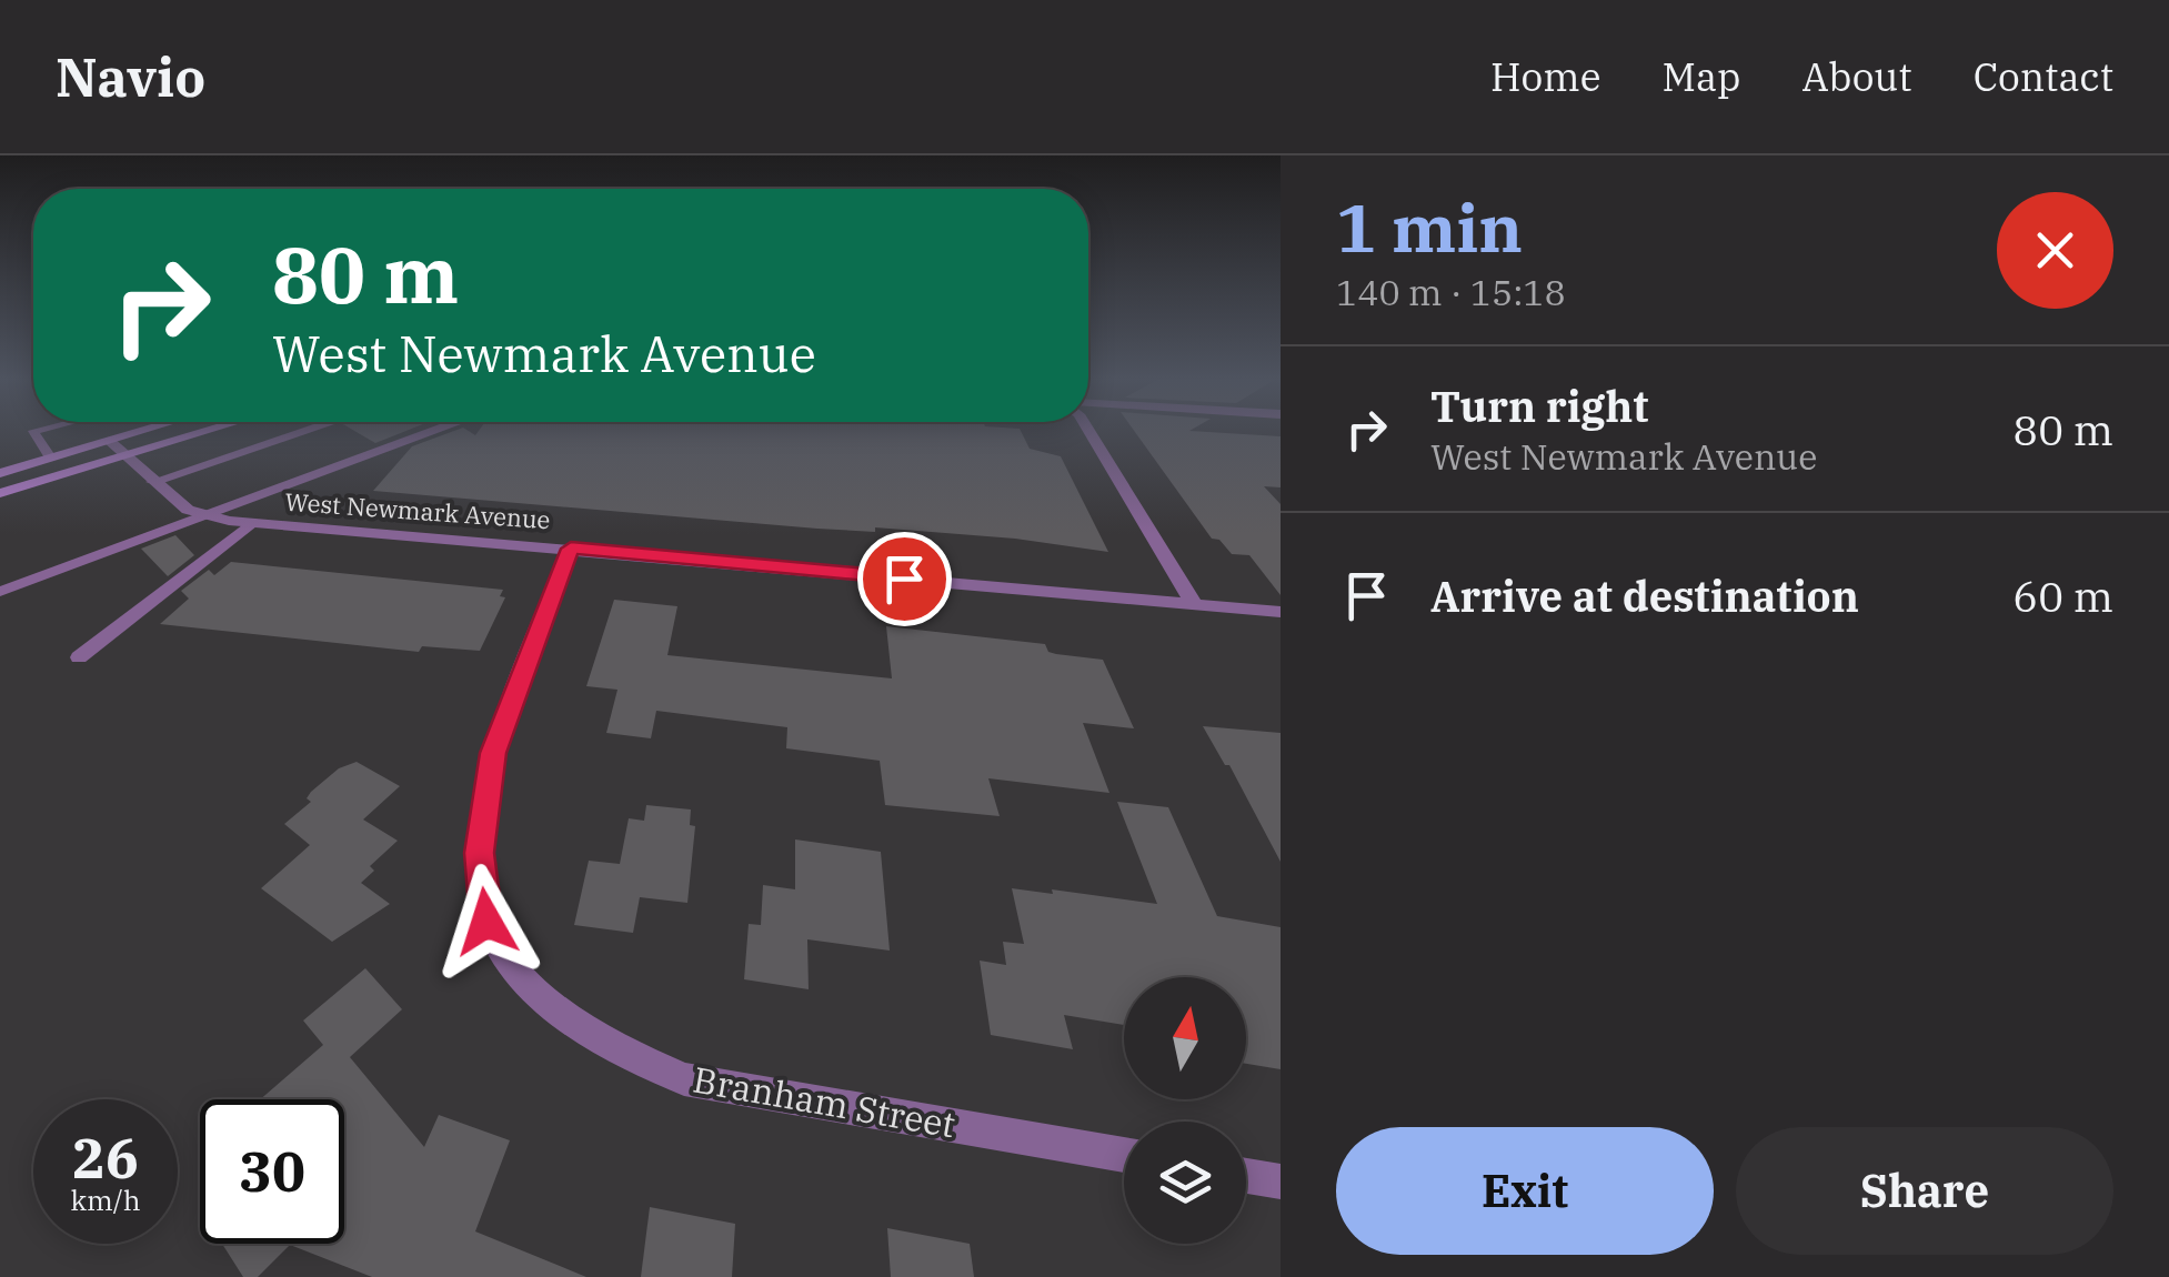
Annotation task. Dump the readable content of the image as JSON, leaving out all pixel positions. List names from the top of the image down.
{
  "streets": {
    "street": ["West Newmark Avenue", "Branham Street"]
  },
  "crossings": [
    ["West Newmark Avenue", "Branham Street"]
  ],
  "north": "top",
  "page": {
    "header": "Navio",
    "nav": [
      "Home",
      "Map",
      "About",
      "Contact"
    ],
    "heading": ["1 min", "140 m · 15:18"],
    "turn": ["80 m", "West Newmark Avenue"],
    "list": [
      {
        "name": "Turn right",
        "note": "West Newmark Avenue",
        "value": "80 m"
      },
      {
        "name": "Arrive at destination",
        "value": "60 m"
      }
    ],
    "speed": "26 km/h",
    "limit": "30",
    "buttons": ["Exit", "Share"]
  }
}
